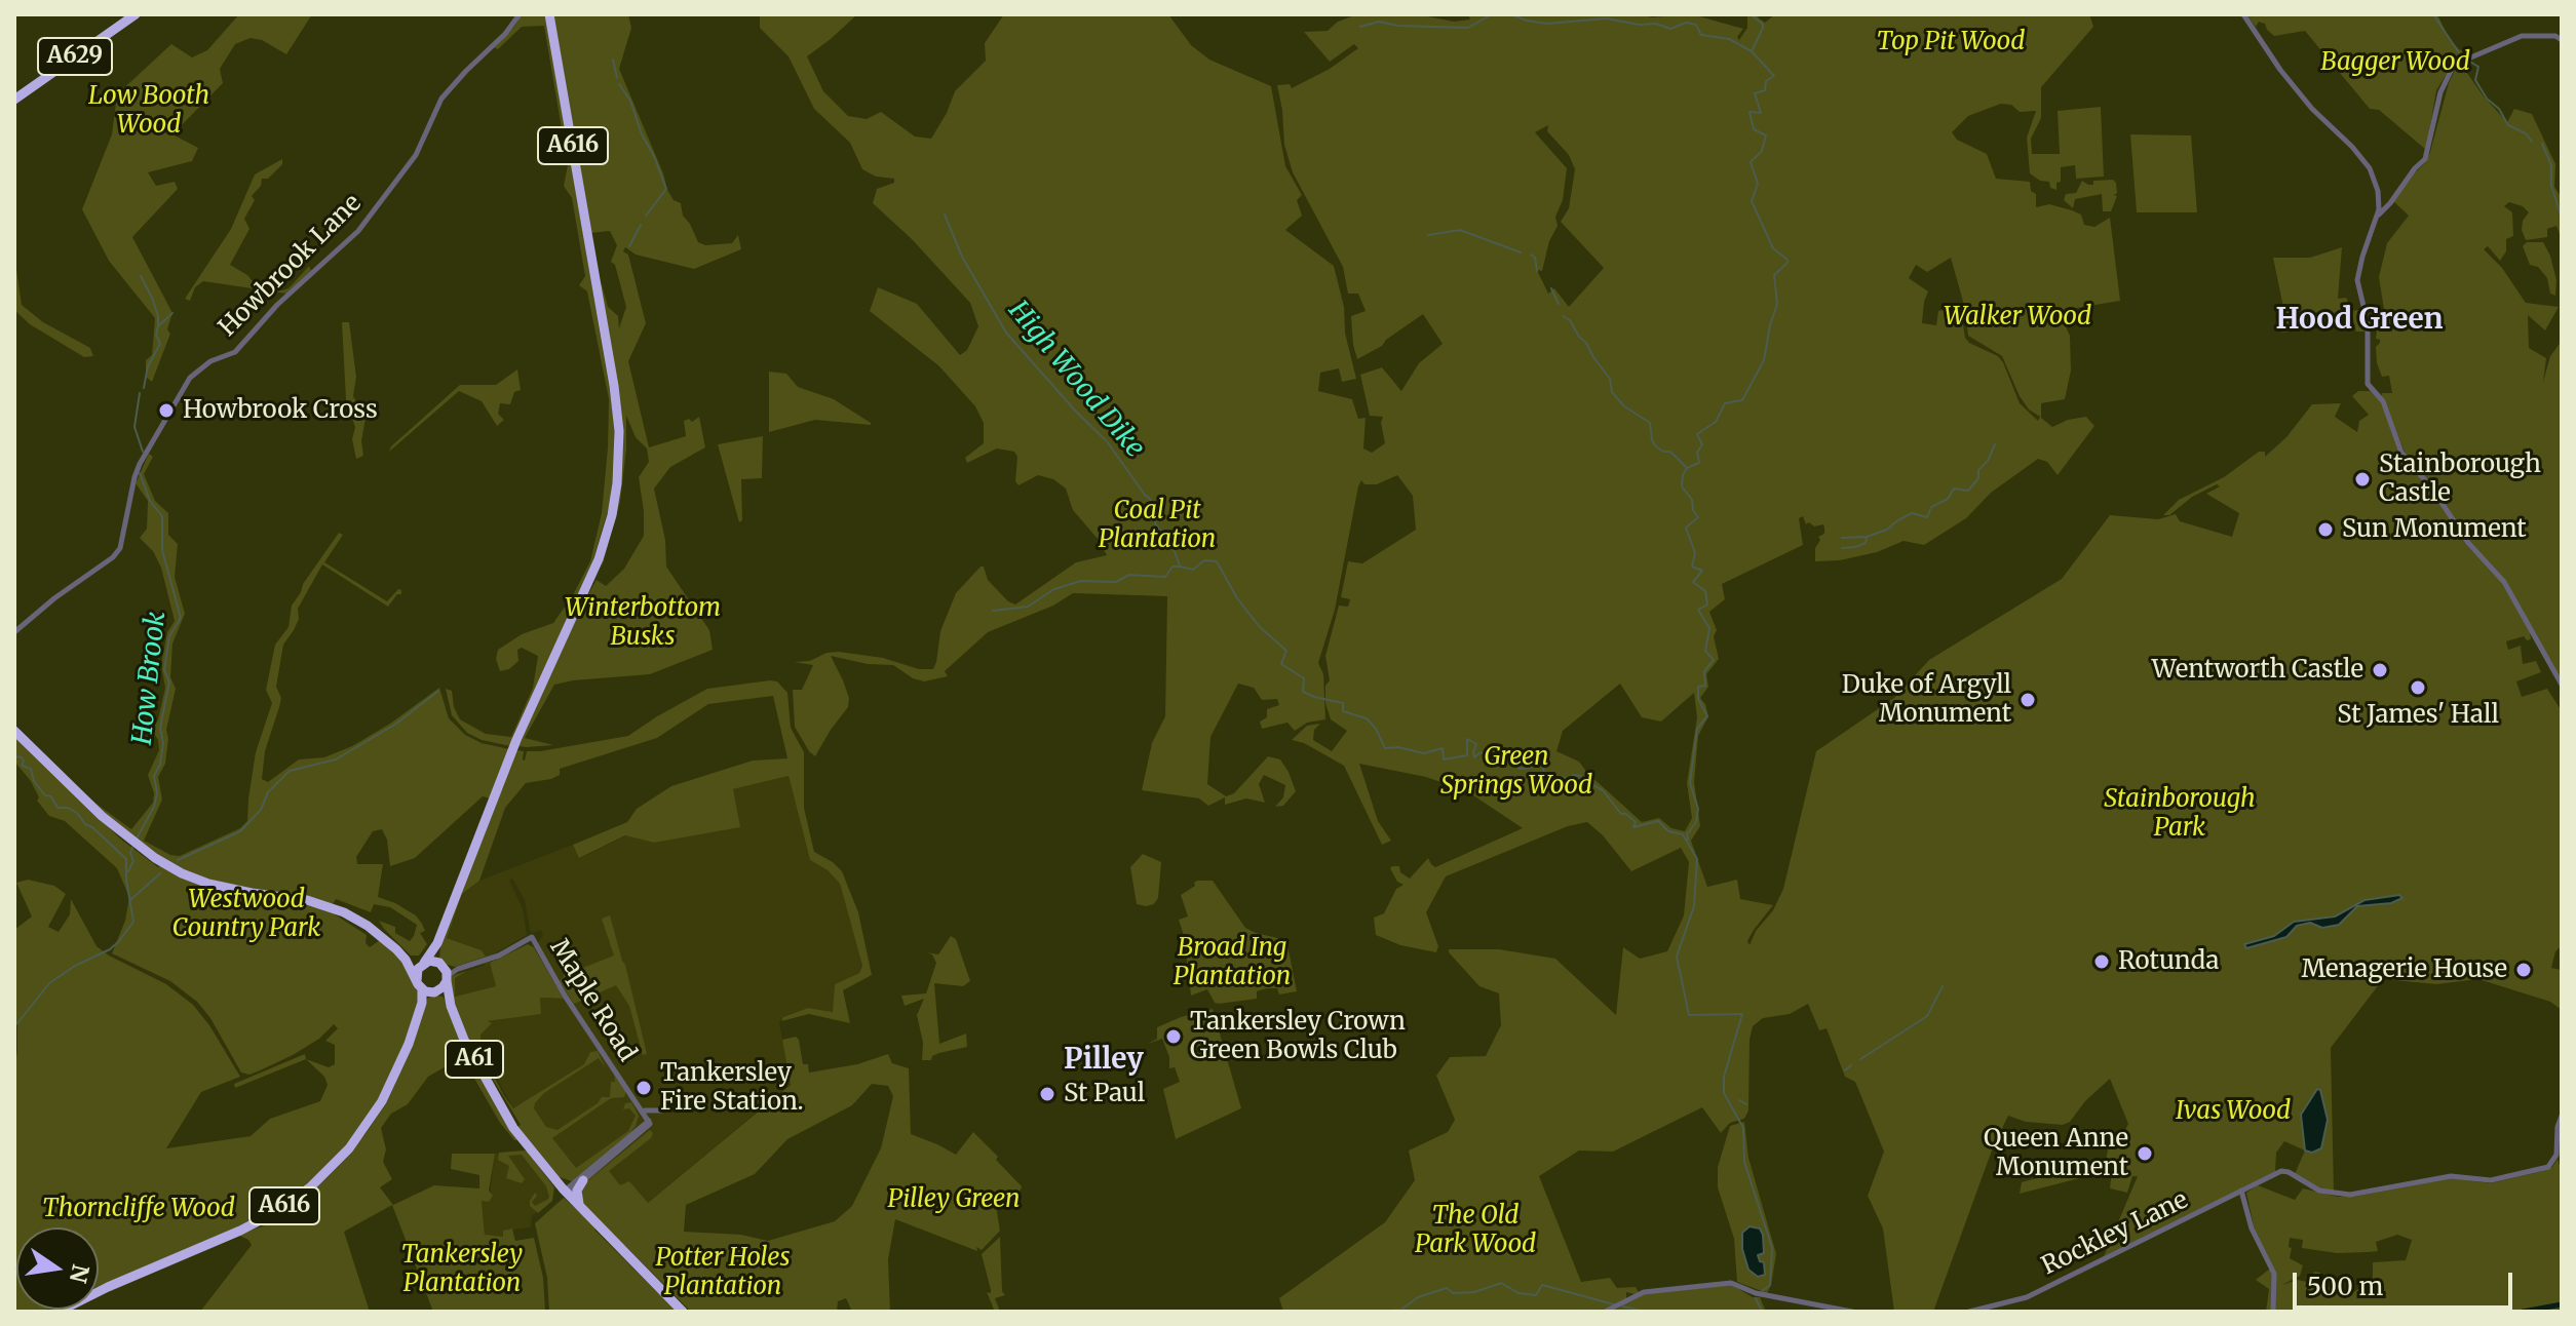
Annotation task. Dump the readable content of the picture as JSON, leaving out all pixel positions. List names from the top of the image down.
{
  "streets": {
    "highway": ["A629", "A616", "A61"],
    "street": ["Howbrook Lane", "Maple Road", "Rockley Lane"]
  },
  "crossings": [
    ["A616", "Maple Road"],
    ["A616", "A61"],
    ["Maple Road", "A61"]
  ],
  "districts": ["Hood Green", "Pilley"],
  "water": ["High Wood Dike", "How Brook"],
  "parks": [
    "Top Pit Wood",
    "Bagger Wood",
    "Low Booth Wood",
    "Walker Wood",
    "Coal Pit Plantation",
    "Winterbottom Busks",
    "Green Springs Wood",
    "Stainborough Park",
    "Westwood Country Park",
    "Broad Ing Plantation",
    "Ivas Wood",
    "Pilley Green",
    "Thorncliffe Wood",
    "The Old Park Wood",
    "Tankersley Plantation",
    "Potter Holes Plantation"
  ],
  "places": [
    "Howbrook Cross",
    "Stainborough Castle",
    "Sun Monument",
    "Wentworth Castle",
    "St James' Hall",
    "Duke of Argyll Monument",
    "Rotunda",
    "Menagerie House",
    "Tankersley Crown Green Bowls Club",
    "Tankersley Fire Station.",
    "St Paul",
    "Queen Anne Monument"
  ],
  "scale_bar": "500 m",
  "north": "right"
}
